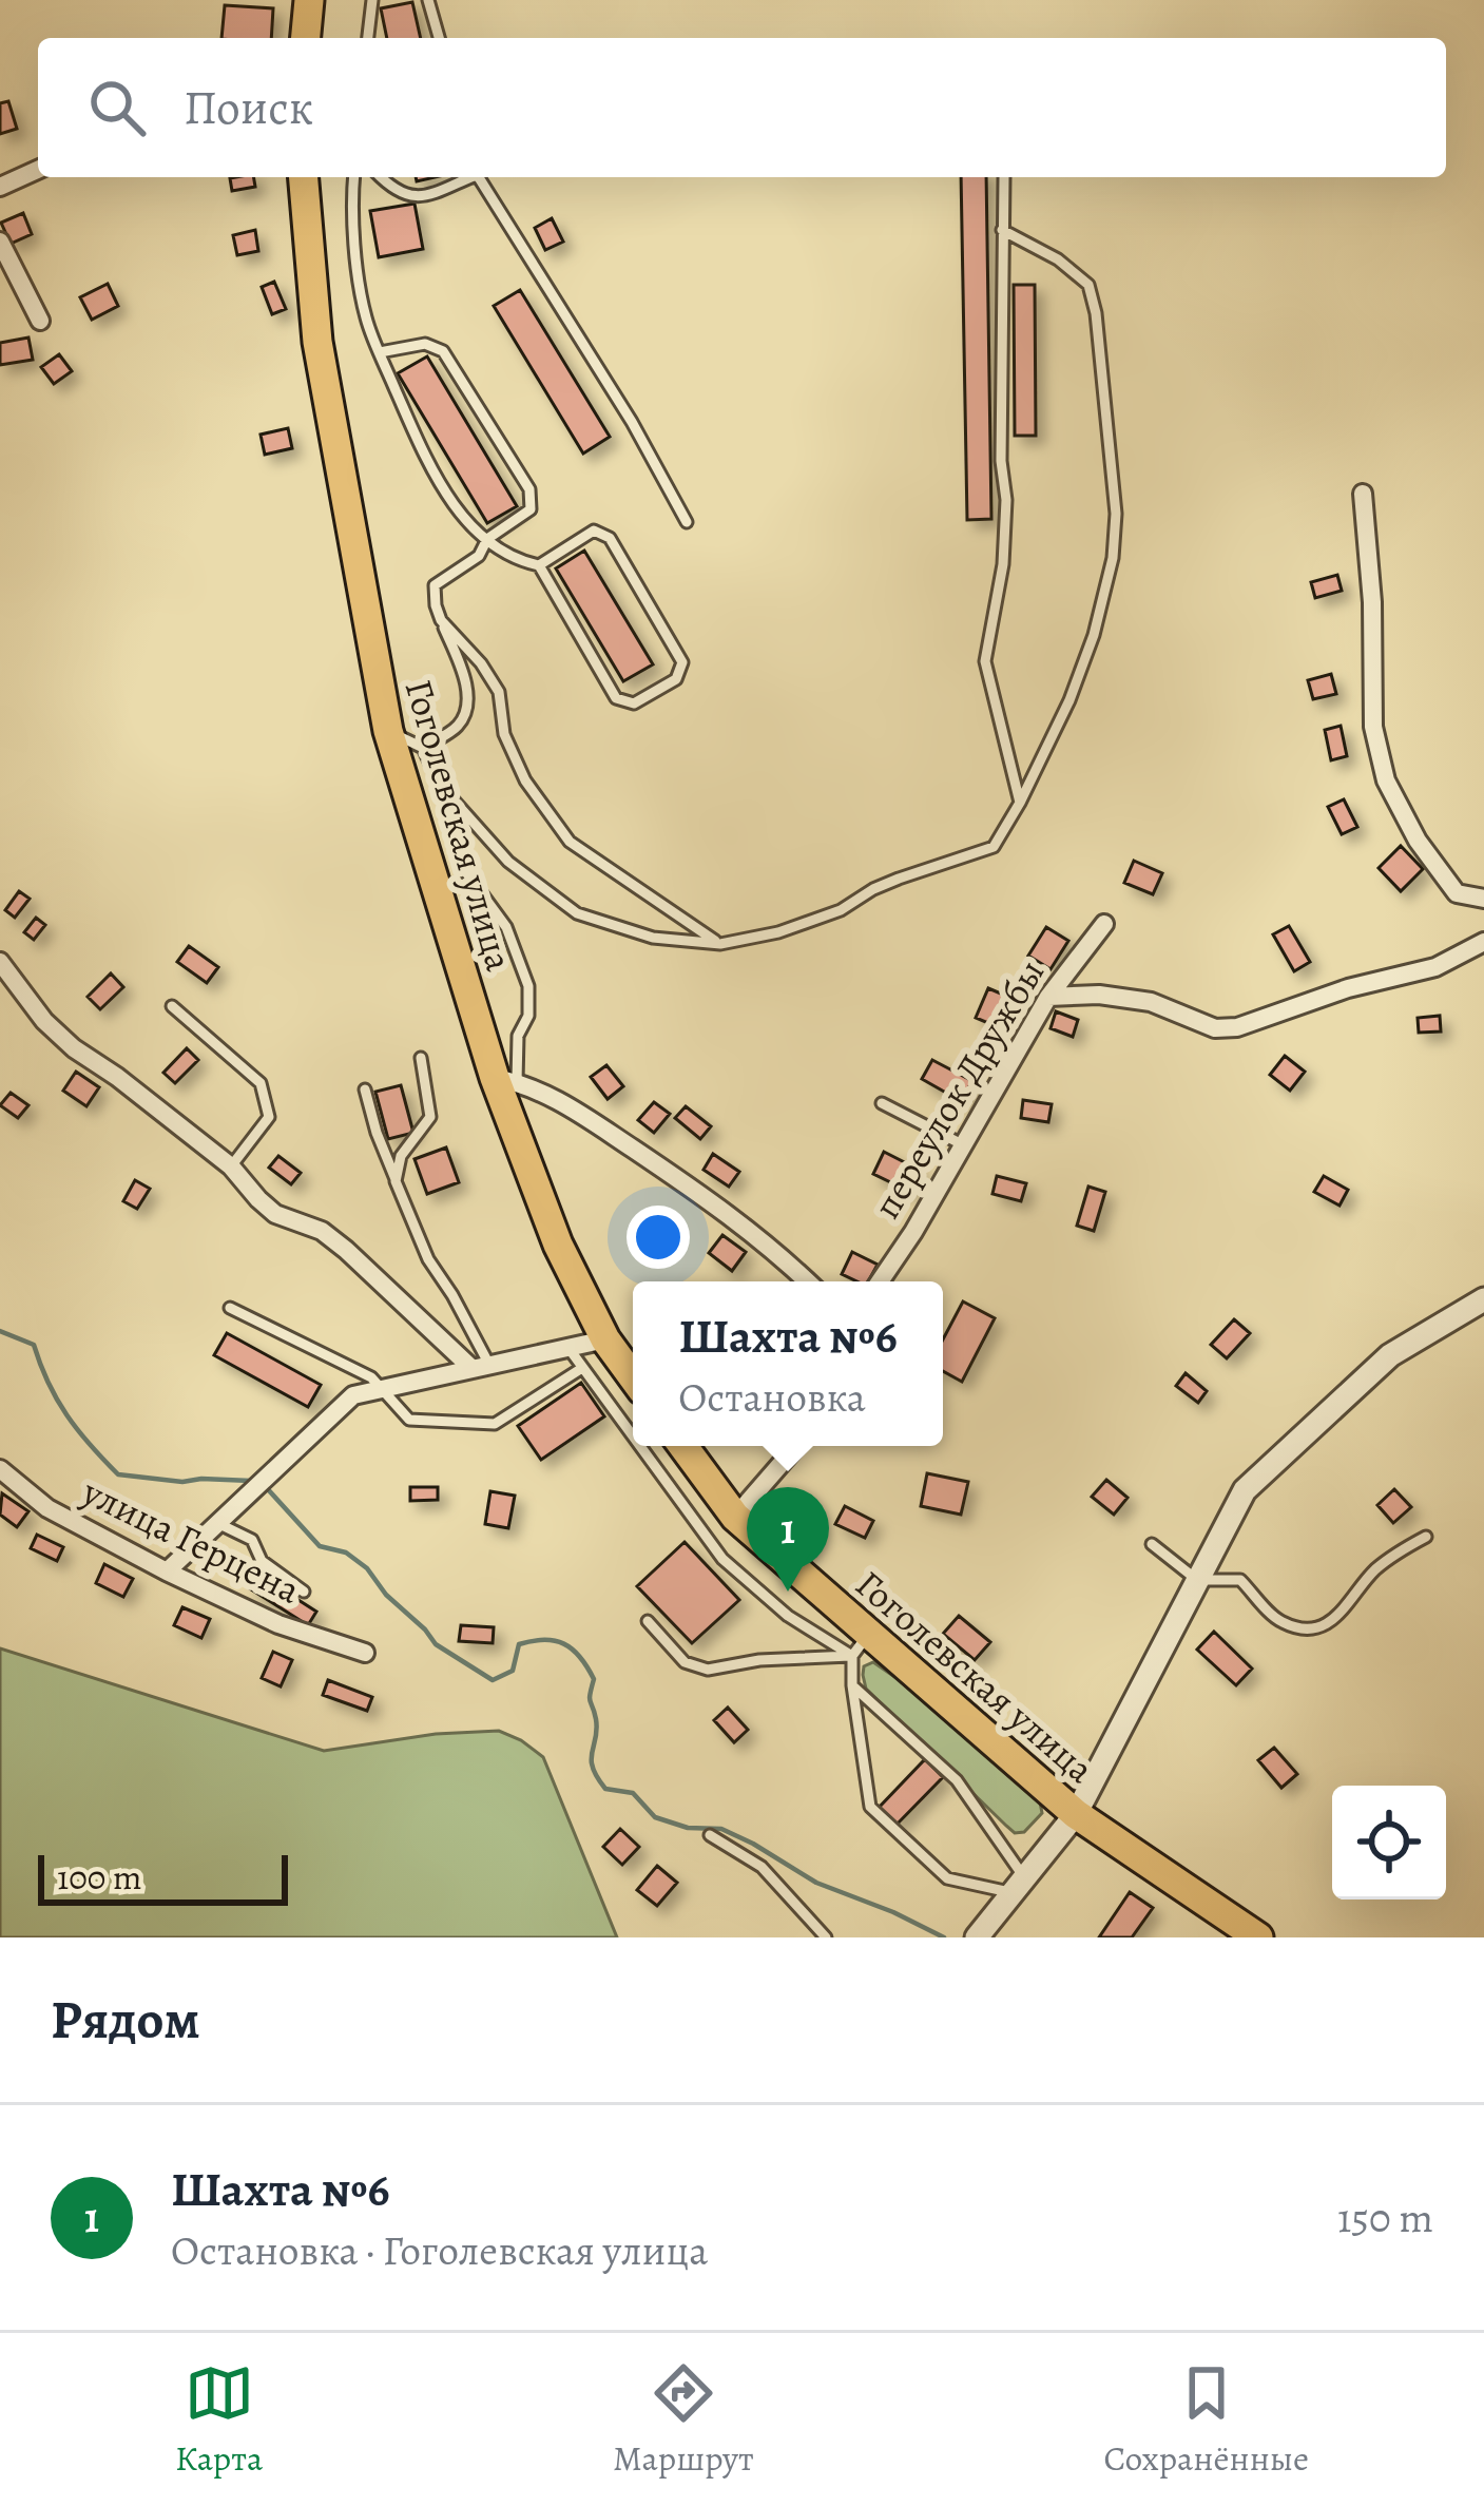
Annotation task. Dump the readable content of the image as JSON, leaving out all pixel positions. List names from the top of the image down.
{
  "streets": {
    "main road": ["Гоголевская улица"],
    "street": ["переулок Дружбы", "улица Герцена"]
  },
  "scale_bar": "100 m",
  "page": {
    "search": "Поиск",
    "popup": ["Шахта №6", "Остановка"],
    "pins": "1",
    "scale": "100 m",
    "heading": "Рядом",
    "list": [
      {
        "mark": "1",
        "name": "Шахта №6",
        "note": "Остановка · Гоголевская улица",
        "value": "150 m"
      }
    ],
    "nav": ["Карта", "Маршрут", "Сохранённые"]
  }
}
